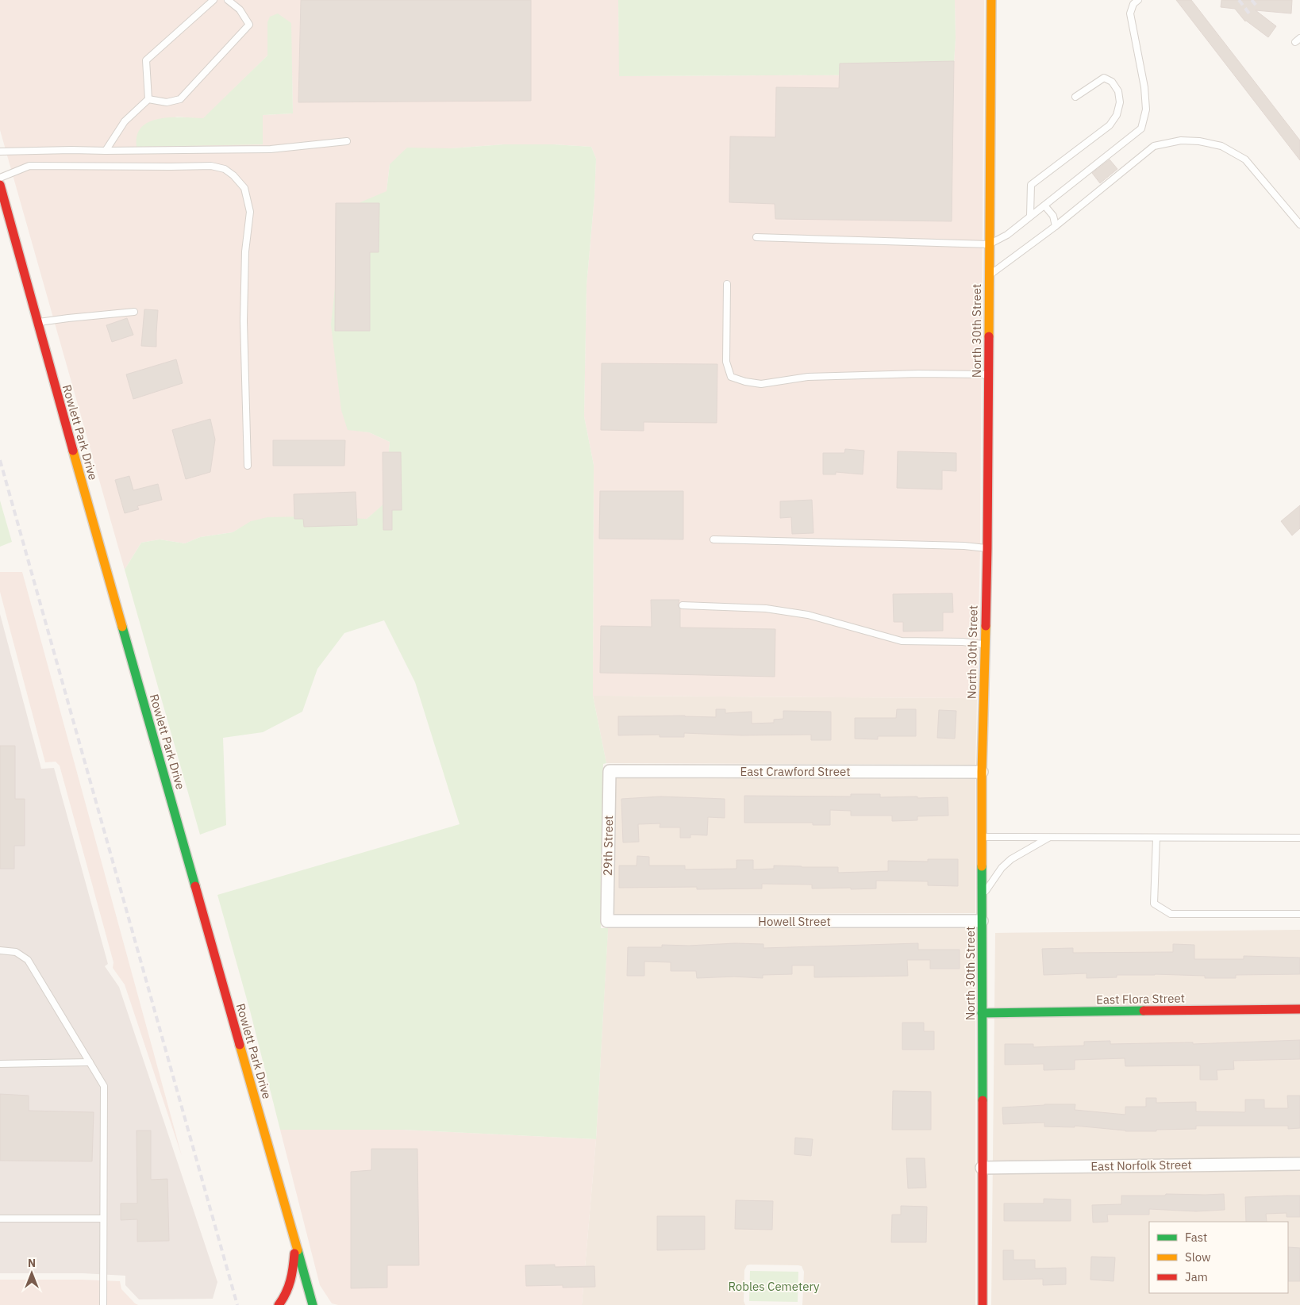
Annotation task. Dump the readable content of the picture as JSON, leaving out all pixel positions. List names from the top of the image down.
{
  "streets": {
    "street": [
      "North 30th Street",
      "Rowlett Park Drive",
      "East Crawford Street",
      "29th Street",
      "Howell Street",
      "East Flora Street",
      "East Norfolk Street"
    ]
  },
  "crossings": [
    ["North 30th Street", "East Crawford Street"],
    ["North 30th Street", "Howell Street"],
    ["North 30th Street", "East Flora Street"],
    ["North 30th Street", "East Norfolk Street"],
    ["East Crawford Street", "29th Street"],
    ["29th Street", "Howell Street"]
  ],
  "parks": ["Robles Cemetery"],
  "legend": ["Fast", "Slow", "Jam"],
  "north": "top"
}
